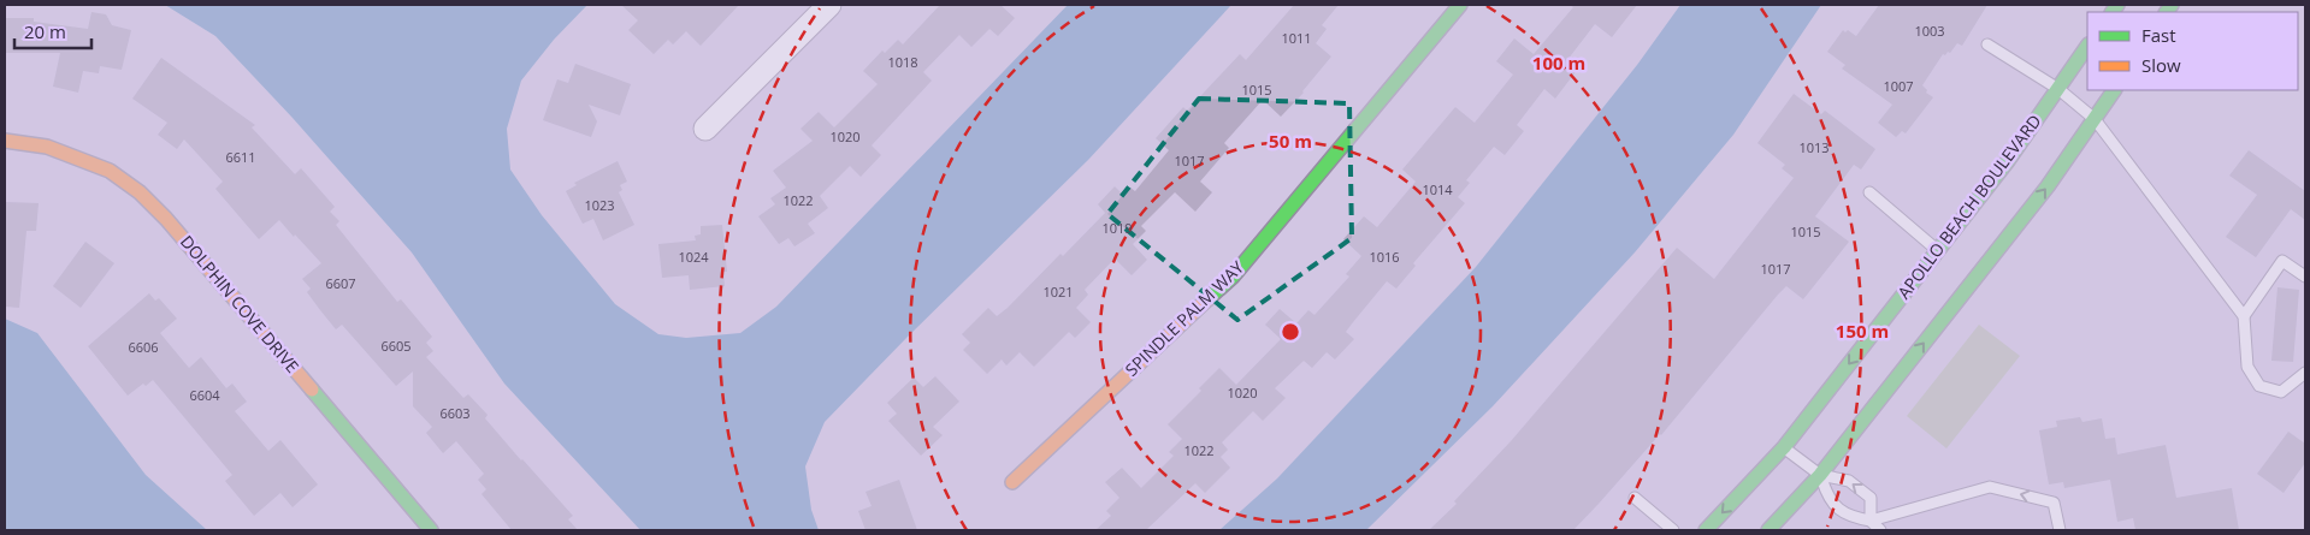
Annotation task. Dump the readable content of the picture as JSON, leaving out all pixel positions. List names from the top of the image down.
{
  "streets": {
    "street": ["APOLLO BEACH BOULEVARD", "DOLPHIN COVE DRIVE", "SPINDLE PALM WAY"]
  },
  "house_numbers": [
    "1003",
    "1011",
    "1018",
    "1007",
    "1015",
    "1020",
    "1013",
    "6611",
    "1017",
    "1014",
    "1022",
    "1023",
    "1019",
    "1015",
    "1024",
    "1016",
    "1017",
    "6607",
    "1021",
    "6605",
    "6606",
    "1020",
    "6604",
    "6603",
    "1022"
  ],
  "legend": ["Fast", "Slow"],
  "scale_bar": "20 m",
  "rings": ["100 m", "50 m", "150 m"]
}
